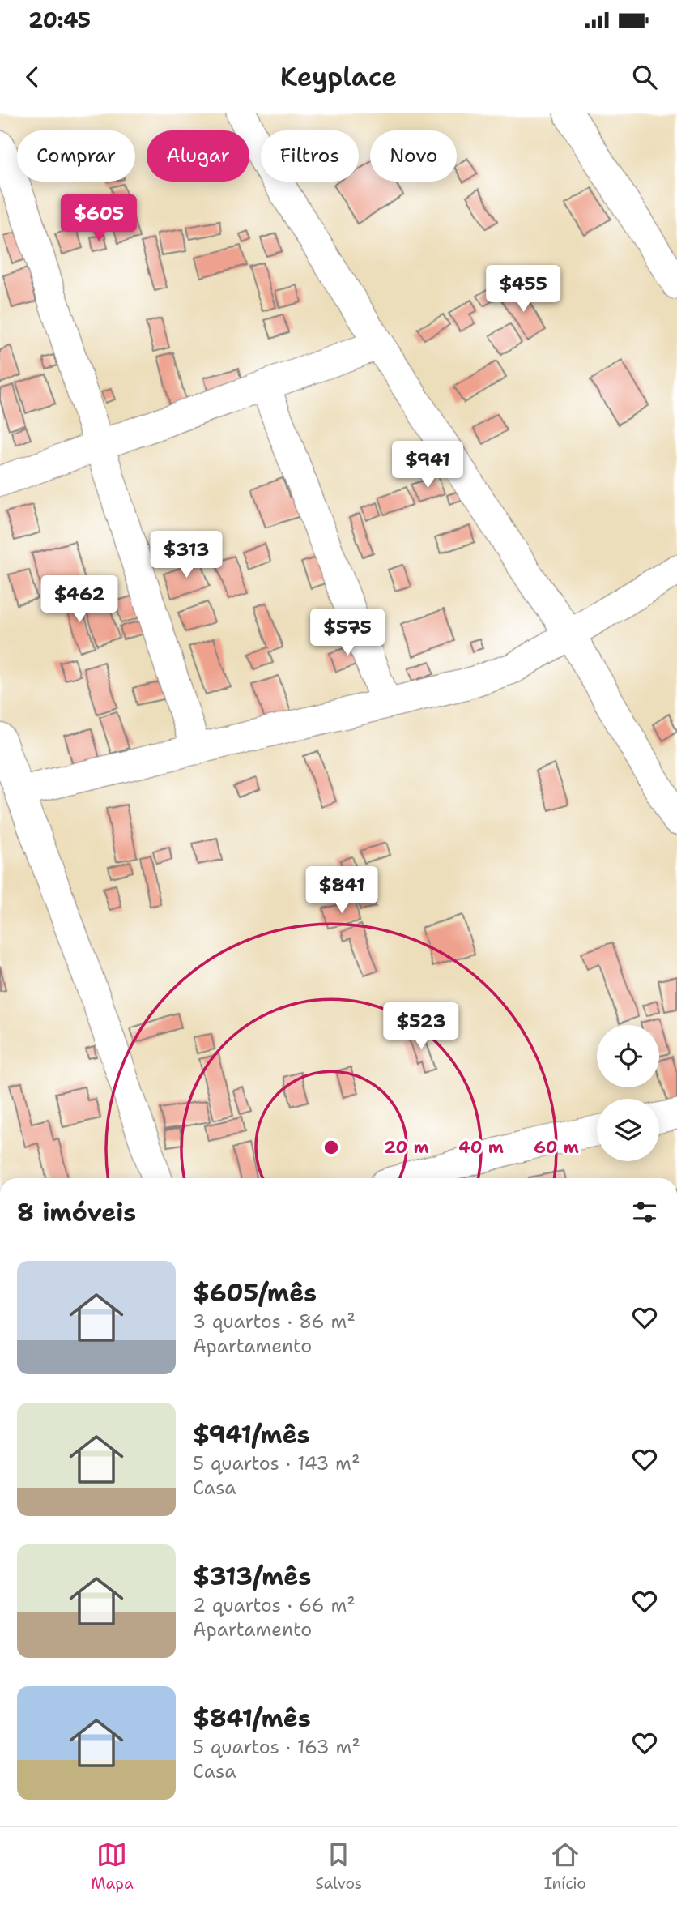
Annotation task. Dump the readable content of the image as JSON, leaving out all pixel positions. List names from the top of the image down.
{
  "page": {
    "status": "20:45",
    "header": "Keyplace",
    "chip": [
      "Comprar",
      "Alugar",
      "Filtros",
      "Novo"
    ],
    "price": [
      "$605",
      "$455",
      "$941",
      "$313",
      "$462",
      "$575",
      "$841",
      "$523"
    ],
    "heading": "8 imóveis",
    "list": [
      {
        "name": "$605/mês",
        "note": "3 quartos · 86 m² · Apartamento"
      },
      {
        "name": "$941/mês",
        "note": "5 quartos · 143 m² · Casa"
      },
      {
        "name": "$313/mês",
        "note": "2 quartos · 66 m² · Apartamento"
      },
      {
        "name": "$841/mês",
        "note": "5 quartos · 163 m² · Casa"
      }
    ],
    "tabs": ["Mapa", "Salvos", "Início"]
  },
  "rings": ["20 m", "40 m", "60 m"]
}
